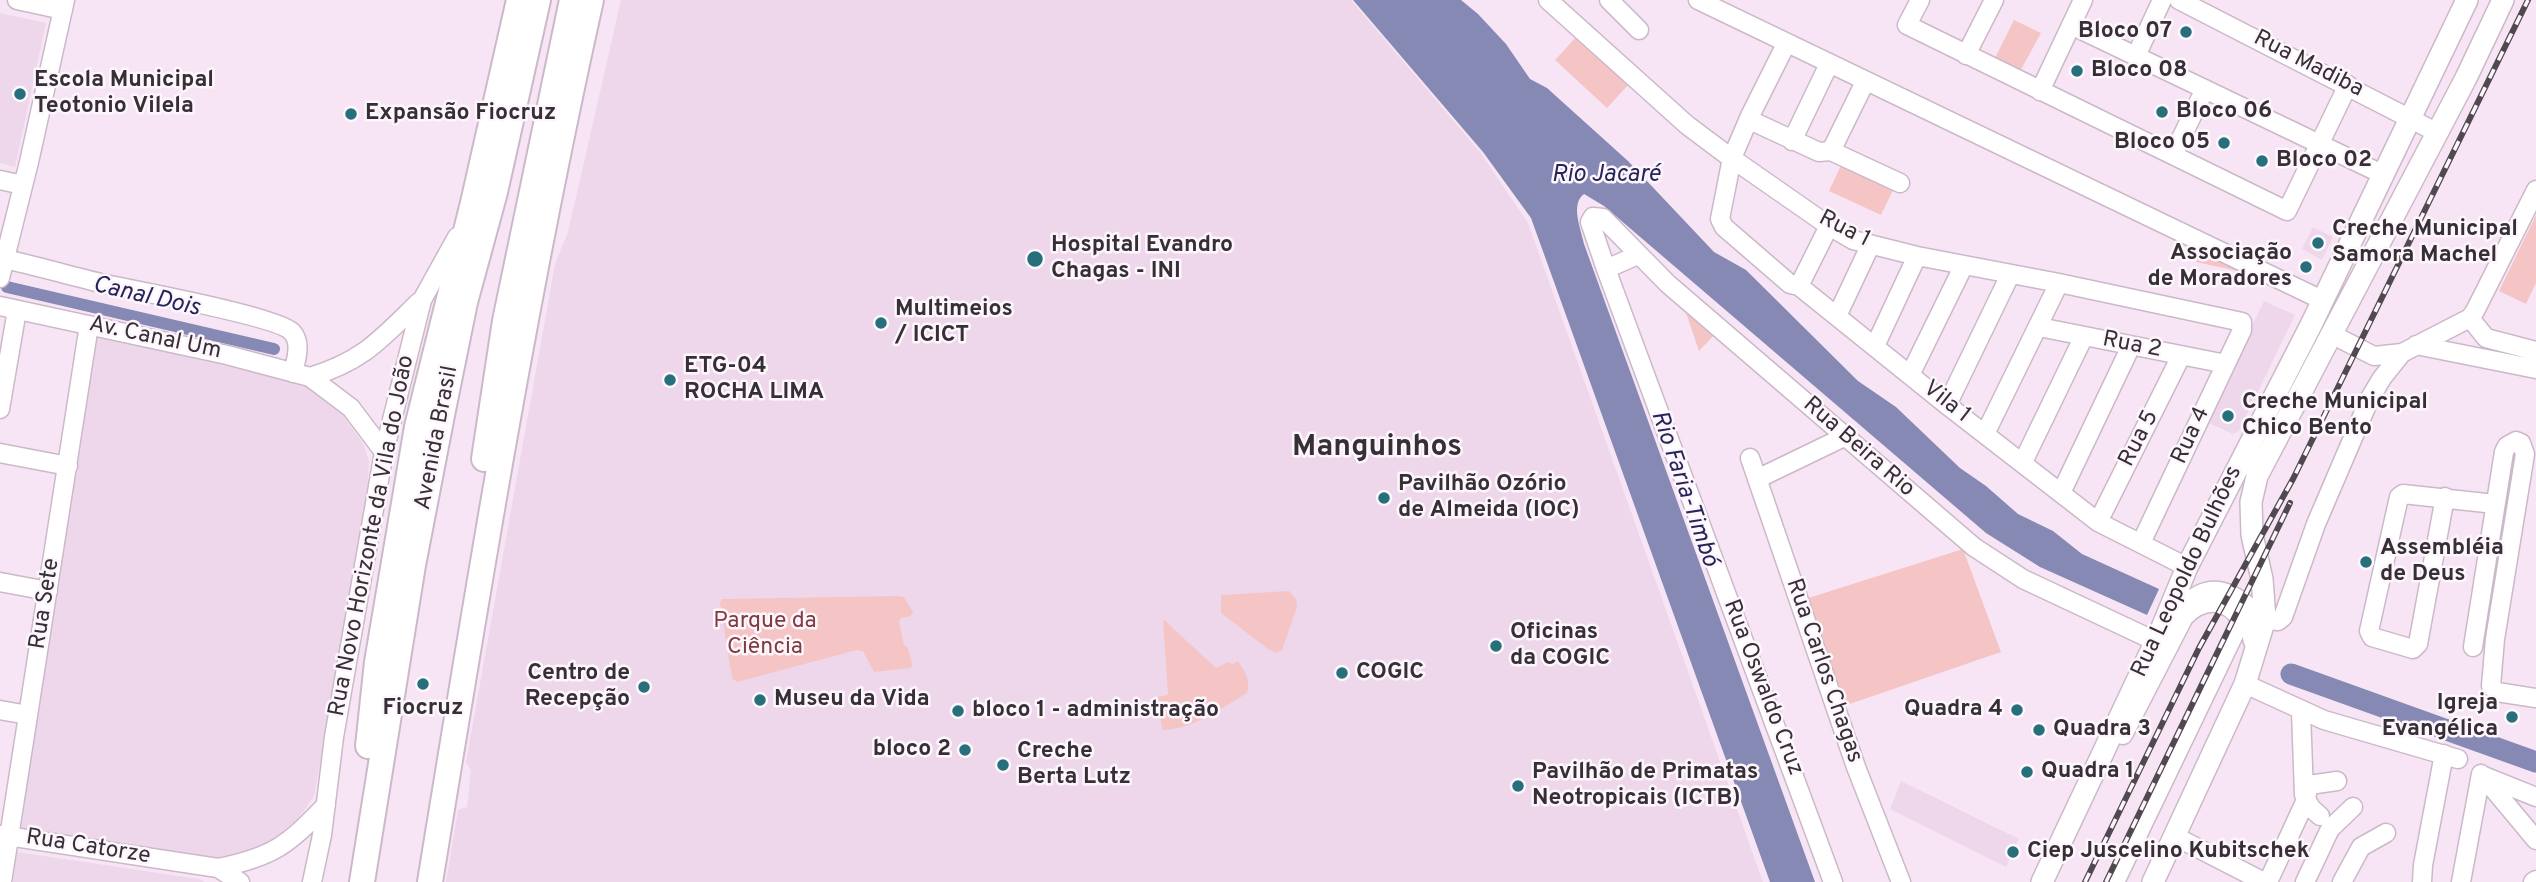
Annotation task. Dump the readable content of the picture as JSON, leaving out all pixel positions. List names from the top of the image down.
{
  "streets": {
    "highway": ["Avenida Brasil"],
    "main road": ["Rua Leopoldo Bulhões"],
    "street": [
      "Rua Madiba",
      "Rua 1",
      "Av. Canal Um",
      "Rua 2",
      "Vila 1",
      "Rua 4",
      "Rua 5",
      "Rua Beira Rio",
      "Rua Novo Horizonte da Vila do João",
      "Rua Sete",
      "Rua Carlos Chagas",
      "Rua Oswaldo Cruz",
      "Rua Catorze"
    ]
  },
  "crossings": [
    ["Rua Madiba", "Rua Leopoldo Bulhões"],
    ["Rua 1", "Vila 1"],
    ["Rua 1", "Rua 4"],
    ["Av. Canal Um", "Rua Sete"],
    ["Rua 2", "Rua 4"],
    ["Rua 2", "Rua 5"],
    ["Vila 1", "Rua 4"],
    ["Vila 1", "Rua 5"],
    ["Vila 1", "Rua Leopoldo Bulhões"],
    ["Avenida Brasil", "Rua Novo Horizonte da Vila do João"],
    ["Rua Beira Rio", "Rua Leopoldo Bulhões"],
    ["Rua Beira Rio", "Rua Oswaldo Cruz"],
    ["Rua Novo Horizonte da Vila do João", "Rua Catorze"],
    ["Rua Sete", "Rua Catorze"]
  ],
  "districts": ["Manguinhos"],
  "water": ["Rio Jacaré", "Canal Dois", "Rio Faria-Timbó"],
  "parks": ["Parque da Ciência"],
  "places": [
    "Bloco 07",
    "Bloco 08",
    "Escola Municipal Teotonio Vilela",
    "Bloco 06",
    "Expansão Fiocruz",
    "Bloco 05",
    "Bloco 02",
    "Creche Municipal Samora Machel",
    "Hospital Evandro Chagas - INI",
    "Associação de Moradores",
    "Multimeios / ICICT",
    "ETG-04 ROCHA LIMA",
    "Creche Municipal Chico Bento",
    "Pavilhão Ozório de Almeida (IOC)",
    "Assembléia de Deus",
    "Oficinas da COGIC",
    "COGIC",
    "Fiocruz",
    "Centro de Recepção",
    "Museu da Vida",
    "Quadra 4",
    "bloco 1 - administração",
    "Igreja Evangélica",
    "Quadra 3",
    "bloco 2",
    "Creche Berta Lutz",
    "Quadra 1",
    "Pavilhão de Primatas Neotropicais (ICTB)",
    "Ciep Juscelino Kubitschek"
  ]
}
